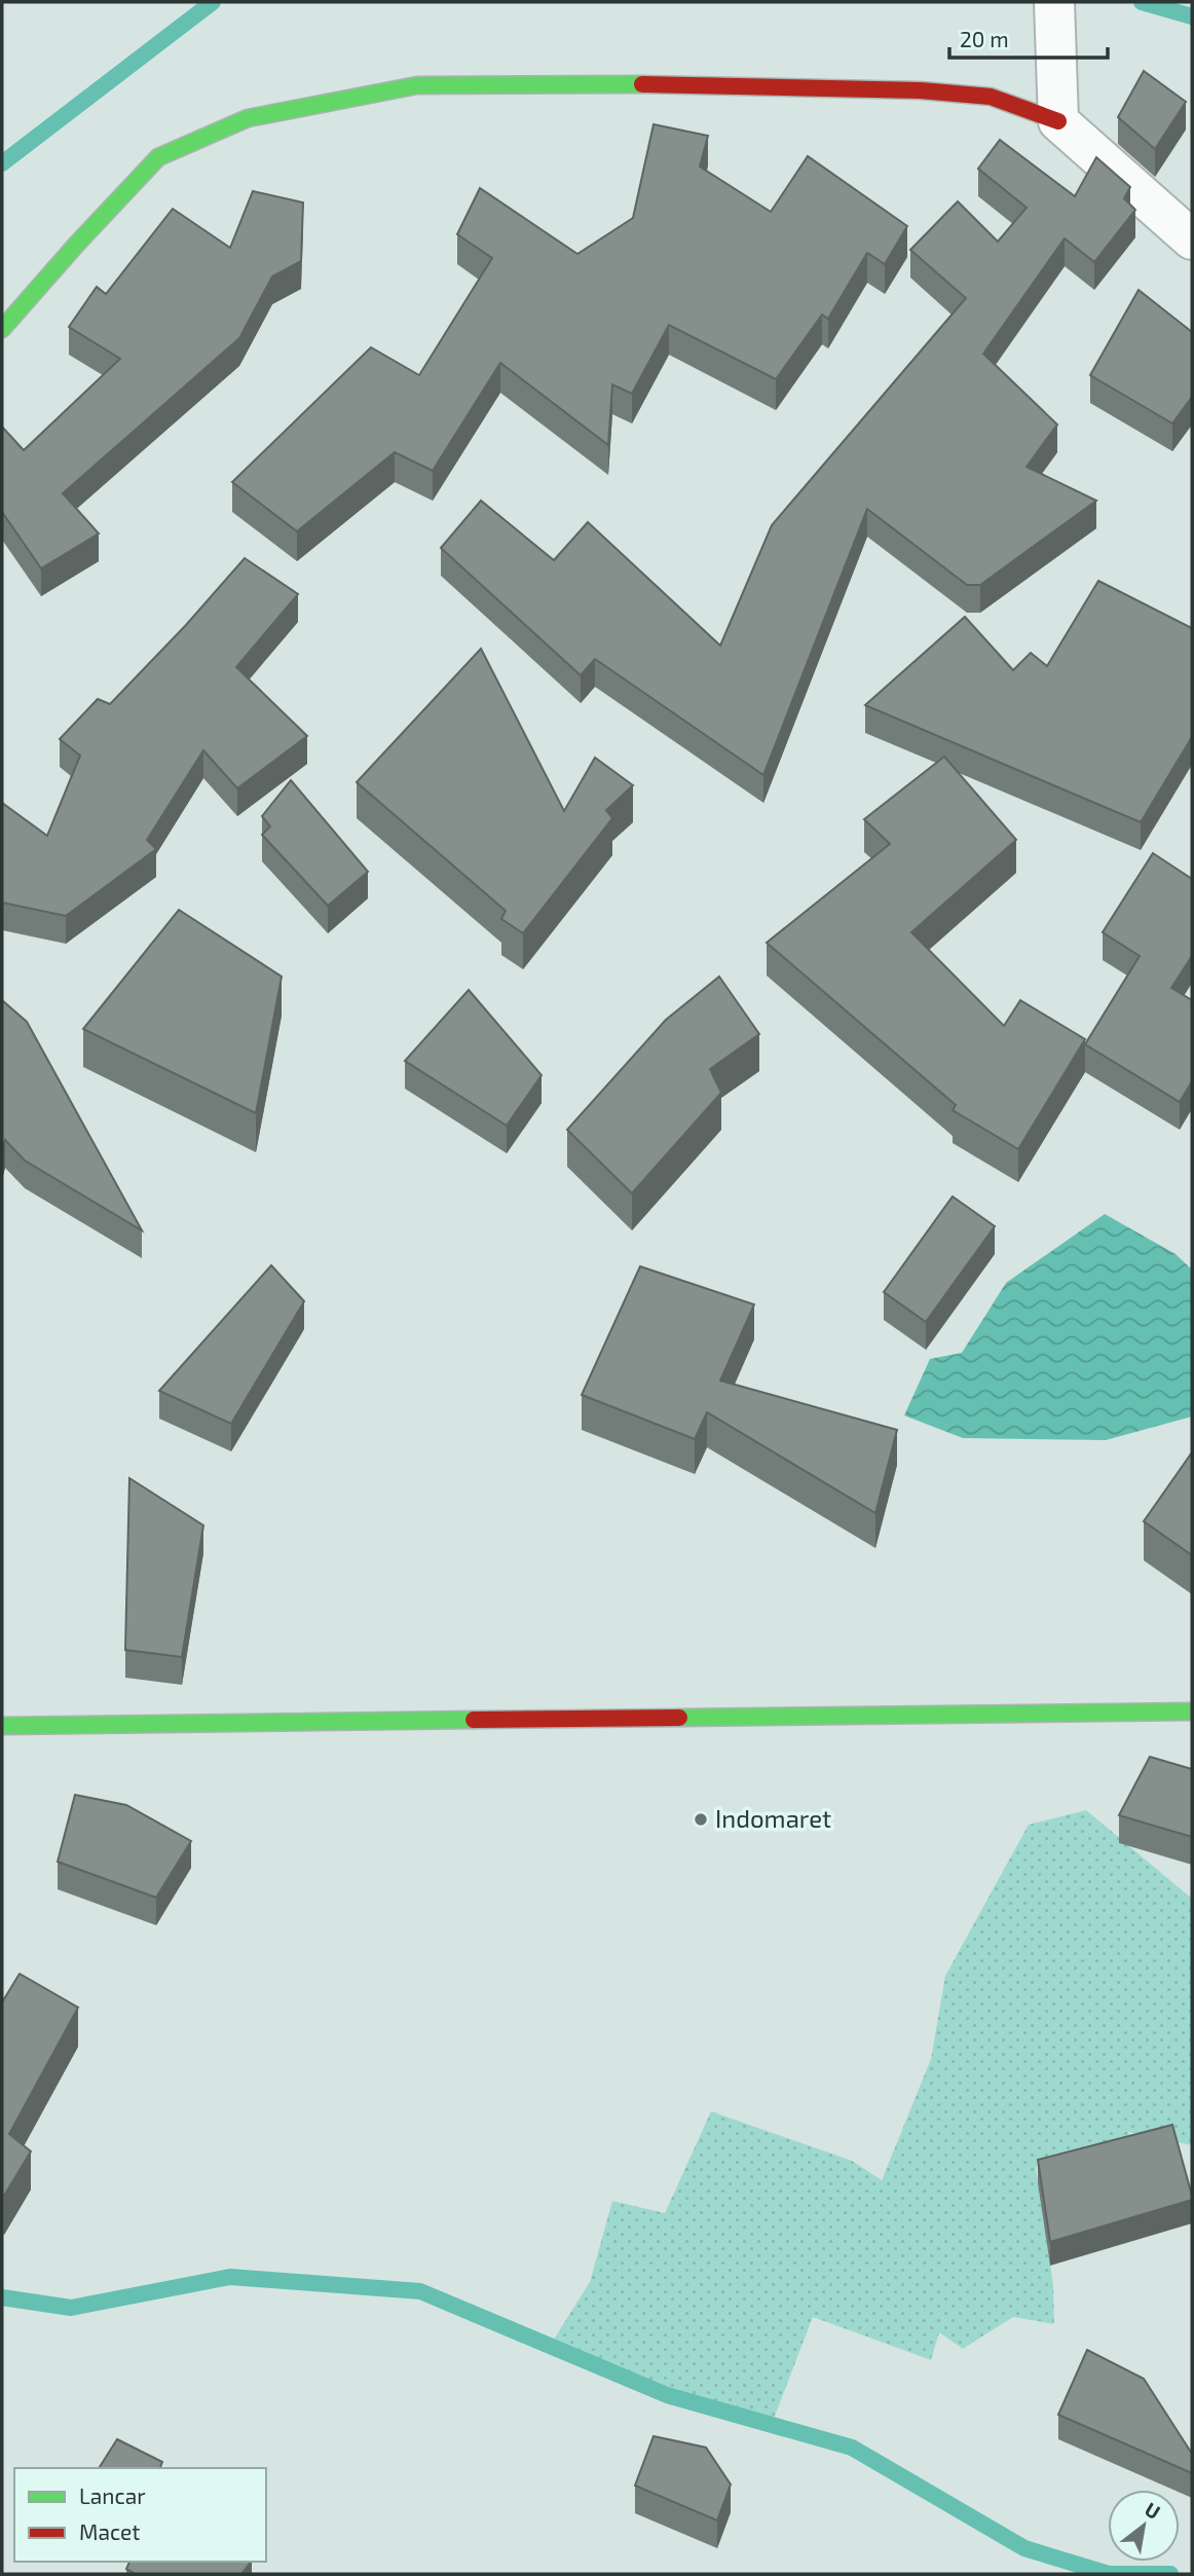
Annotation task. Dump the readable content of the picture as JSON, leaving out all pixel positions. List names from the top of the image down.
{
  "places": ["Indomaret"],
  "legend": ["Lancar", "Macet"],
  "scale_bar": "20 m",
  "north": "top right"
}
